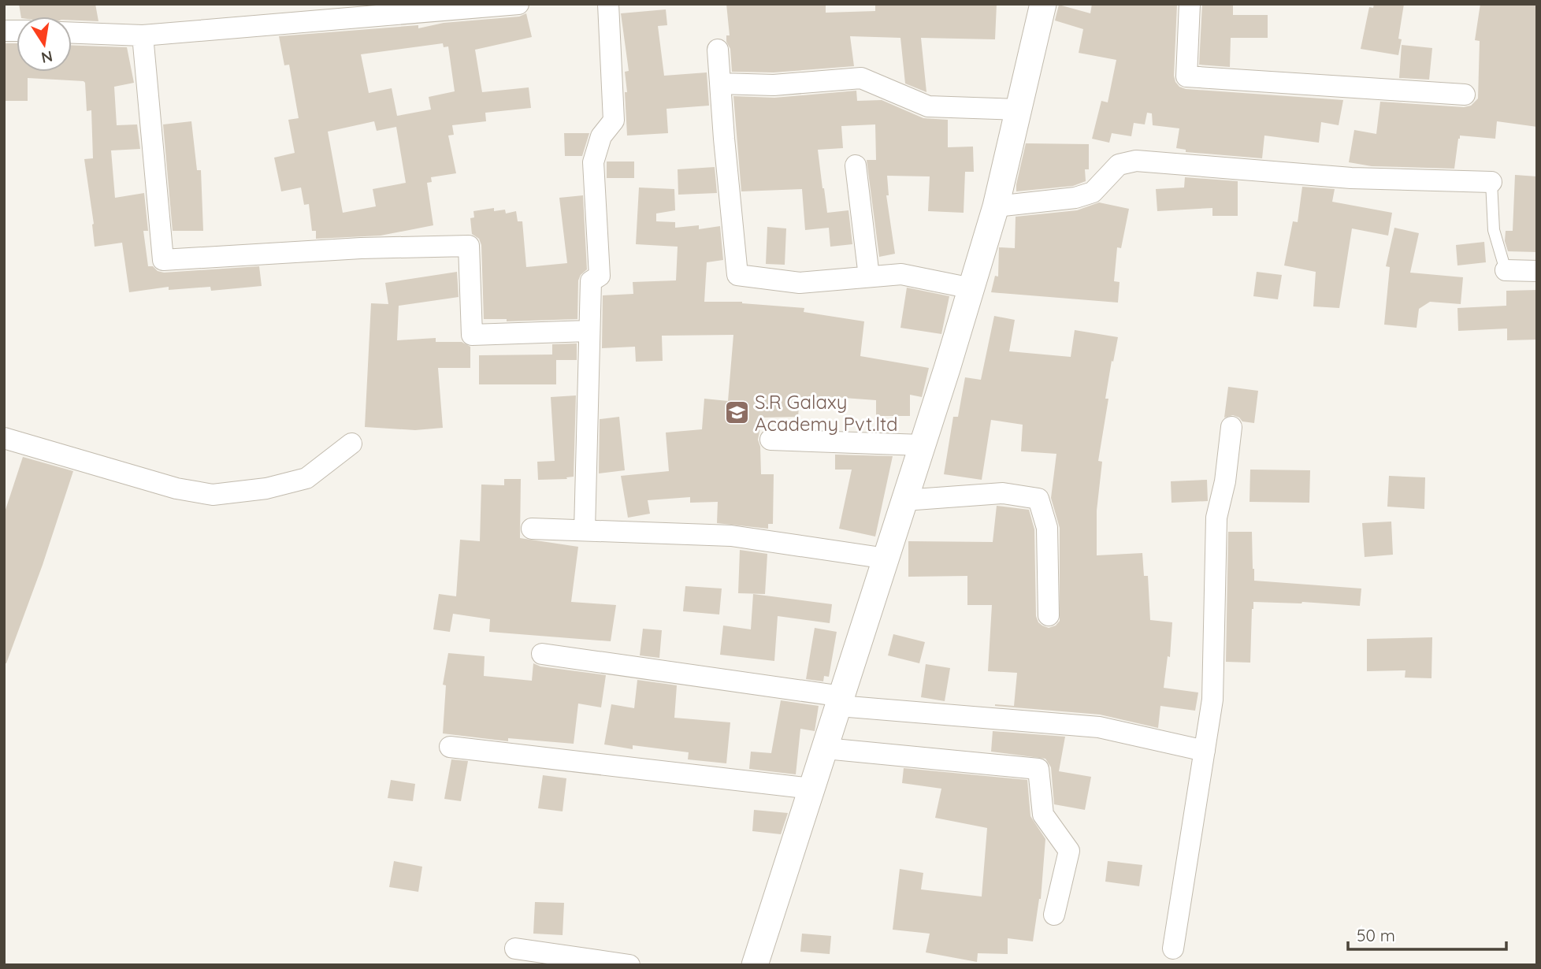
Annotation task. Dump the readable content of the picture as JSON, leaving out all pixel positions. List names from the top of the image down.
{
  "places": {
    "school or university": ["S.R Galaxy Academy Pvt.ltd"]
  },
  "scale_bar": "50 m",
  "north": "bottom"
}
